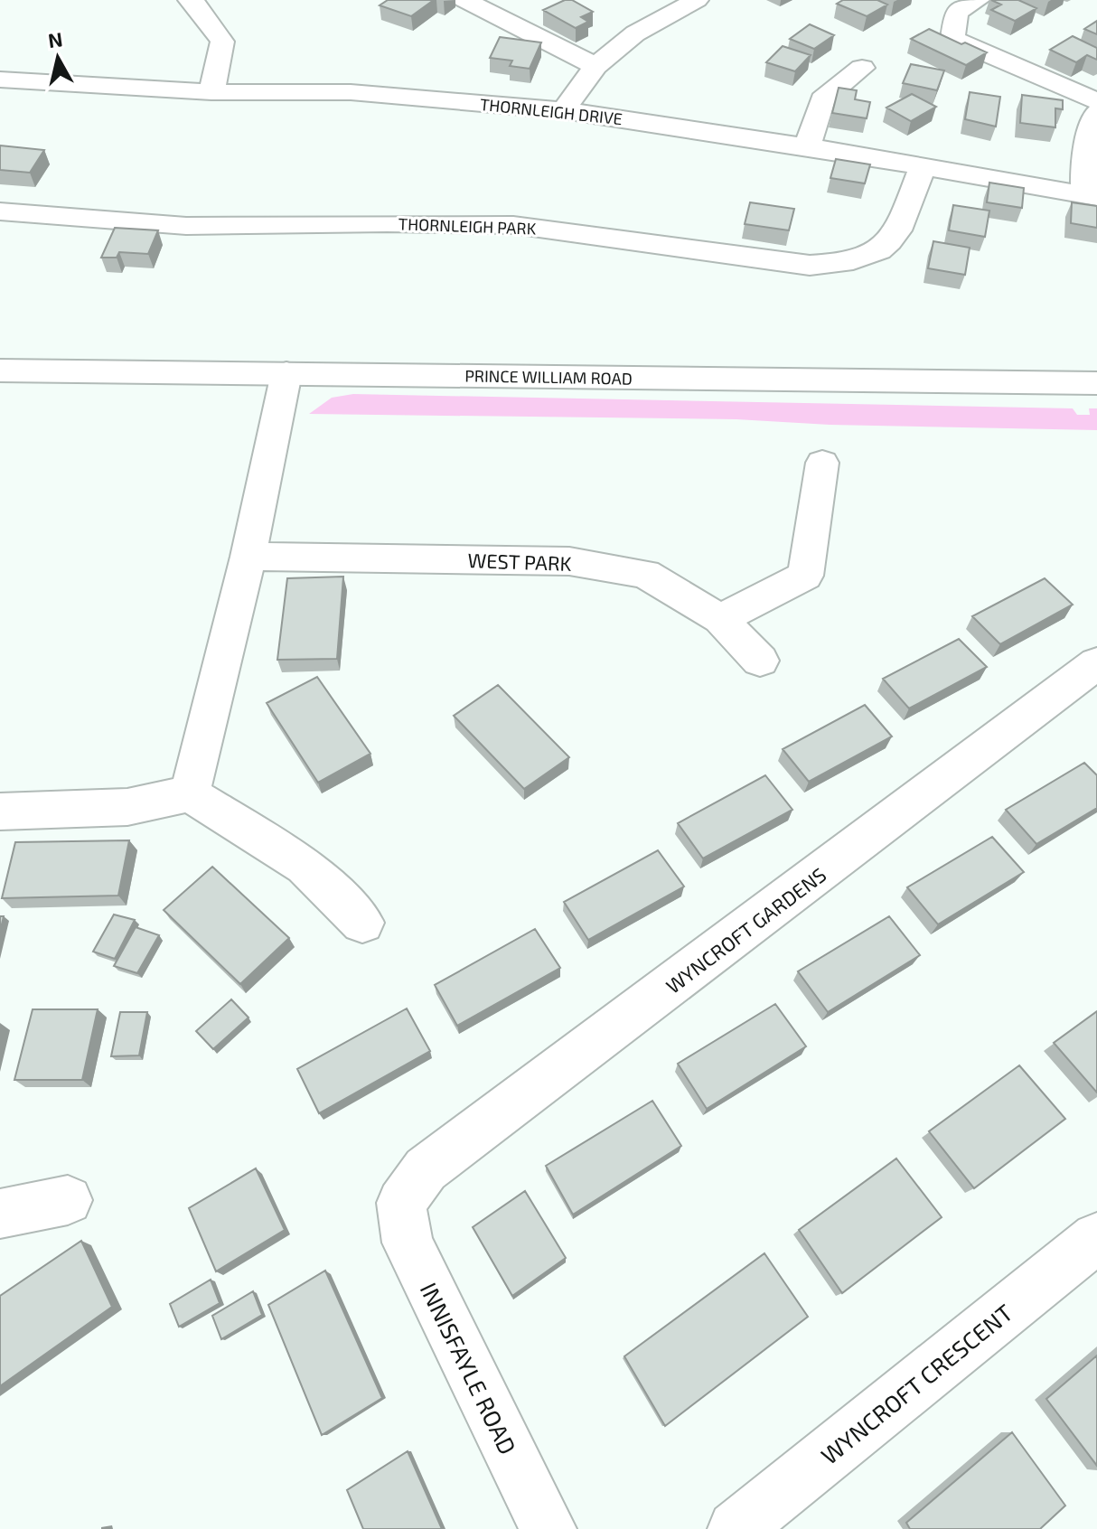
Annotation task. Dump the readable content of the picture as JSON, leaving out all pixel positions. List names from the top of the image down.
{
  "streets": {
    "street": [
      "THORNLEIGH DRIVE",
      "THORNLEIGH PARK",
      "PRINCE WILLIAM ROAD",
      "WEST PARK",
      "WYNCROFT GARDENS",
      "INNISFAYLE ROAD",
      "WYNCROFT CRESCENT"
    ]
  },
  "crossings": [
    ["THORNLEIGH DRIVE", "THORNLEIGH PARK"],
    ["WYNCROFT GARDENS", "INNISFAYLE ROAD"]
  ],
  "north": "top"
}
